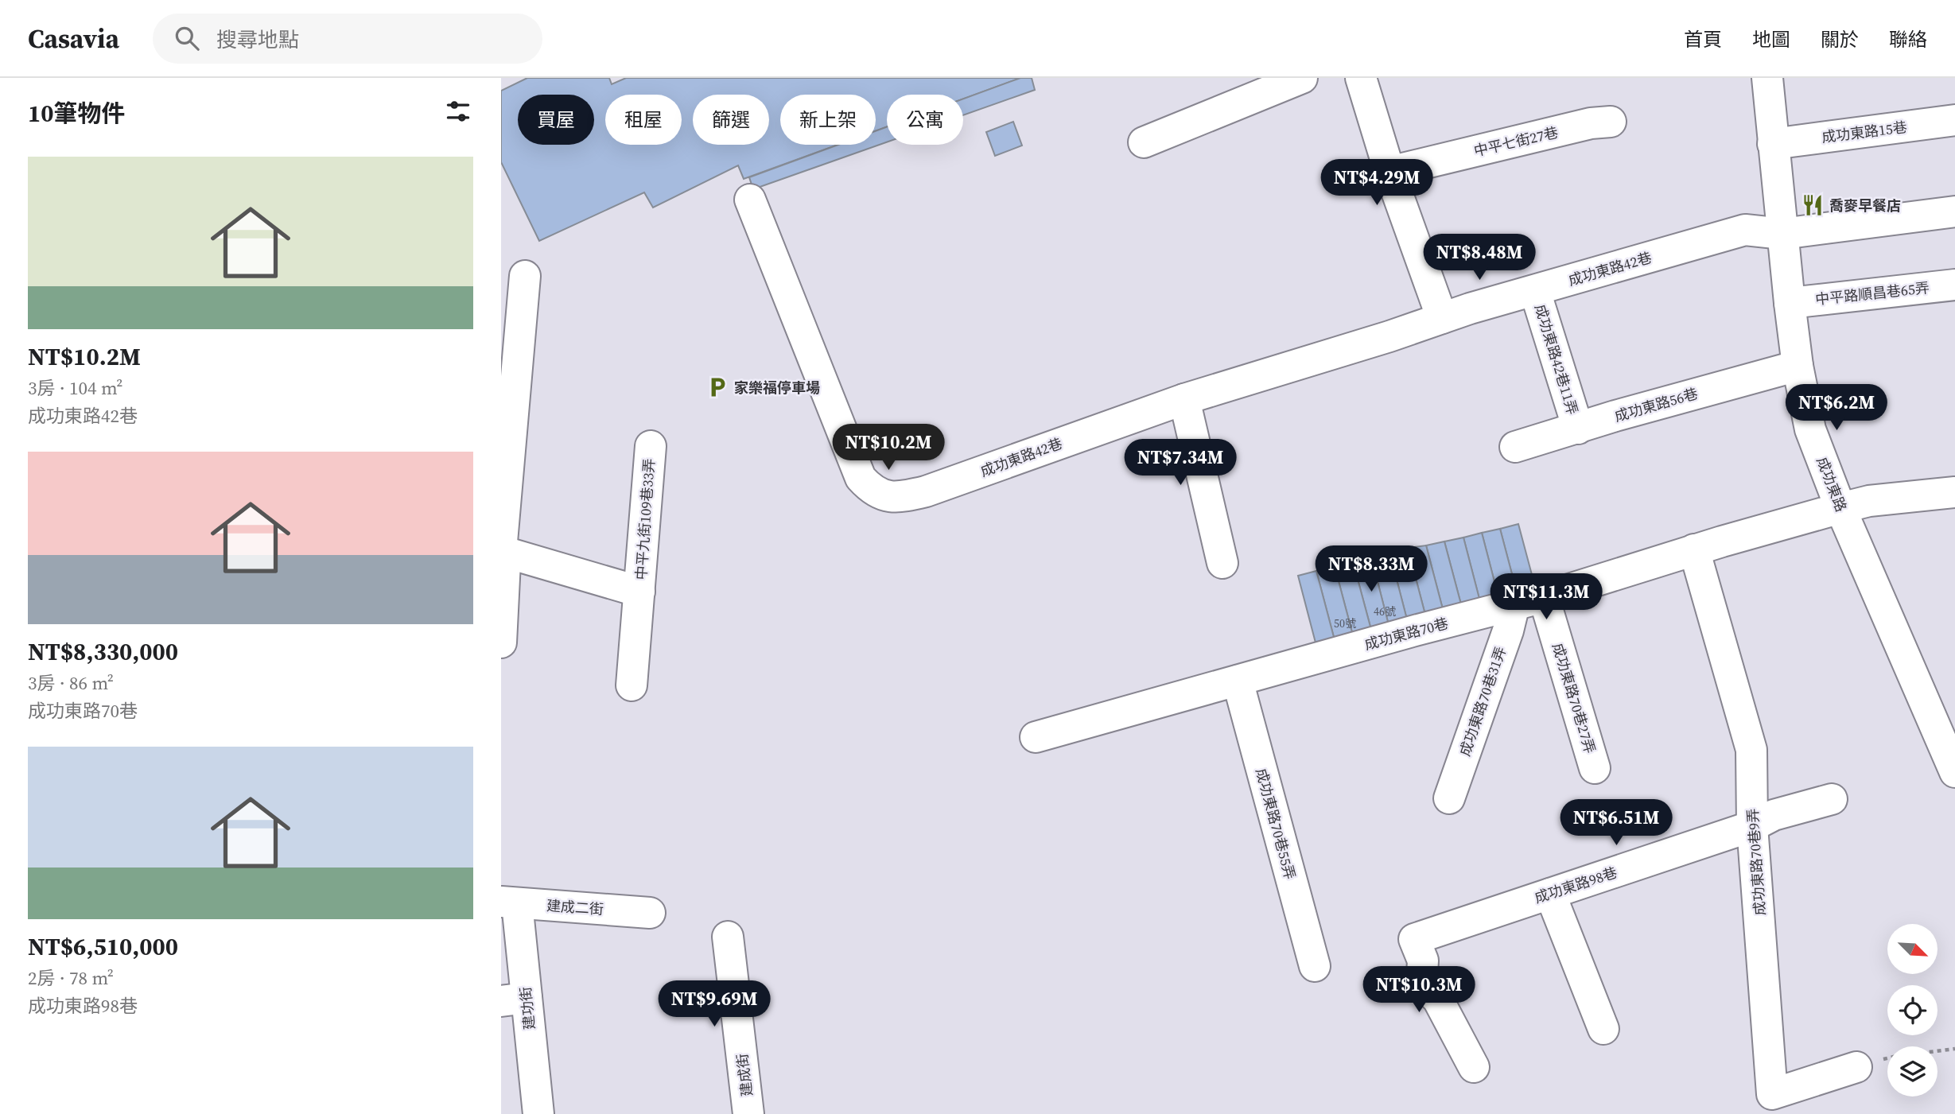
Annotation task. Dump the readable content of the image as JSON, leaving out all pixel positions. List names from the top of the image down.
{
  "streets": {
    "street": [
      "成功東路15巷",
      "中平七街27巷",
      "成功東路42巷",
      "中平路順昌巷65弄",
      "成功東路42巷11弄",
      "成功東路56巷",
      "成功東路",
      "中平九街109巷33弄",
      "成功東路70巷",
      "成功東路70巷27弄",
      "成功東路70巷31弄",
      "成功東路70巷55弄",
      "成功東路70巷9弄",
      "成功東路98巷",
      "建成二街",
      "建功街",
      "建成街"
    ]
  },
  "crossings": [
    ["成功東路15巷", "成功東路"],
    ["成功東路42巷", "成功東路42巷11弄"],
    ["成功東路42巷", "成功東路"],
    ["中平路順昌巷65弄", "成功東路"],
    ["成功東路42巷11弄", "成功東路56巷"],
    ["成功東路56巷", "成功東路"],
    ["成功東路", "成功東路70巷"],
    ["成功東路70巷", "成功東路70巷27弄"],
    ["成功東路70巷", "成功東路70巷31弄"],
    ["成功東路70巷", "成功東路70巷55弄"],
    ["成功東路70巷", "成功東路70巷9弄"],
    ["成功東路70巷9弄", "成功東路98巷"],
    ["建成二街", "建功街"]
  ],
  "places": {
    "restaurant": ["喬麥早餐店"],
    "parking": ["家樂福停車場"]
  },
  "house_numbers": ["46號", "50號"],
  "north": "bottom right",
  "page": {
    "header": "Casavia",
    "search": "搜尋地點",
    "nav": [
      "首頁",
      "地圖",
      "關於",
      "聯絡"
    ],
    "heading": "10筆物件",
    "chip": [
      "買屋",
      "租屋",
      "篩選",
      "新上架",
      "公寓"
    ],
    "list": [
      {
        "name": "NT$10.2M",
        "note": "3房 · 104 m² · 成功東路42巷"
      },
      {
        "name": "NT$8,330,000",
        "note": "3房 · 86 m² · 成功東路70巷"
      },
      {
        "name": "NT$6,510,000",
        "note": "2房 · 78 m² · 成功東路98巷"
      }
    ],
    "price": [
      "NT$4.29M",
      "NT$8.48M",
      "NT$6.2M",
      "NT$10.2M",
      "NT$7.34M",
      "NT$8.33M",
      "NT$11.3M",
      "NT$6.51M",
      "NT$10.3M",
      "NT$9.69M"
    ]
  }
}
